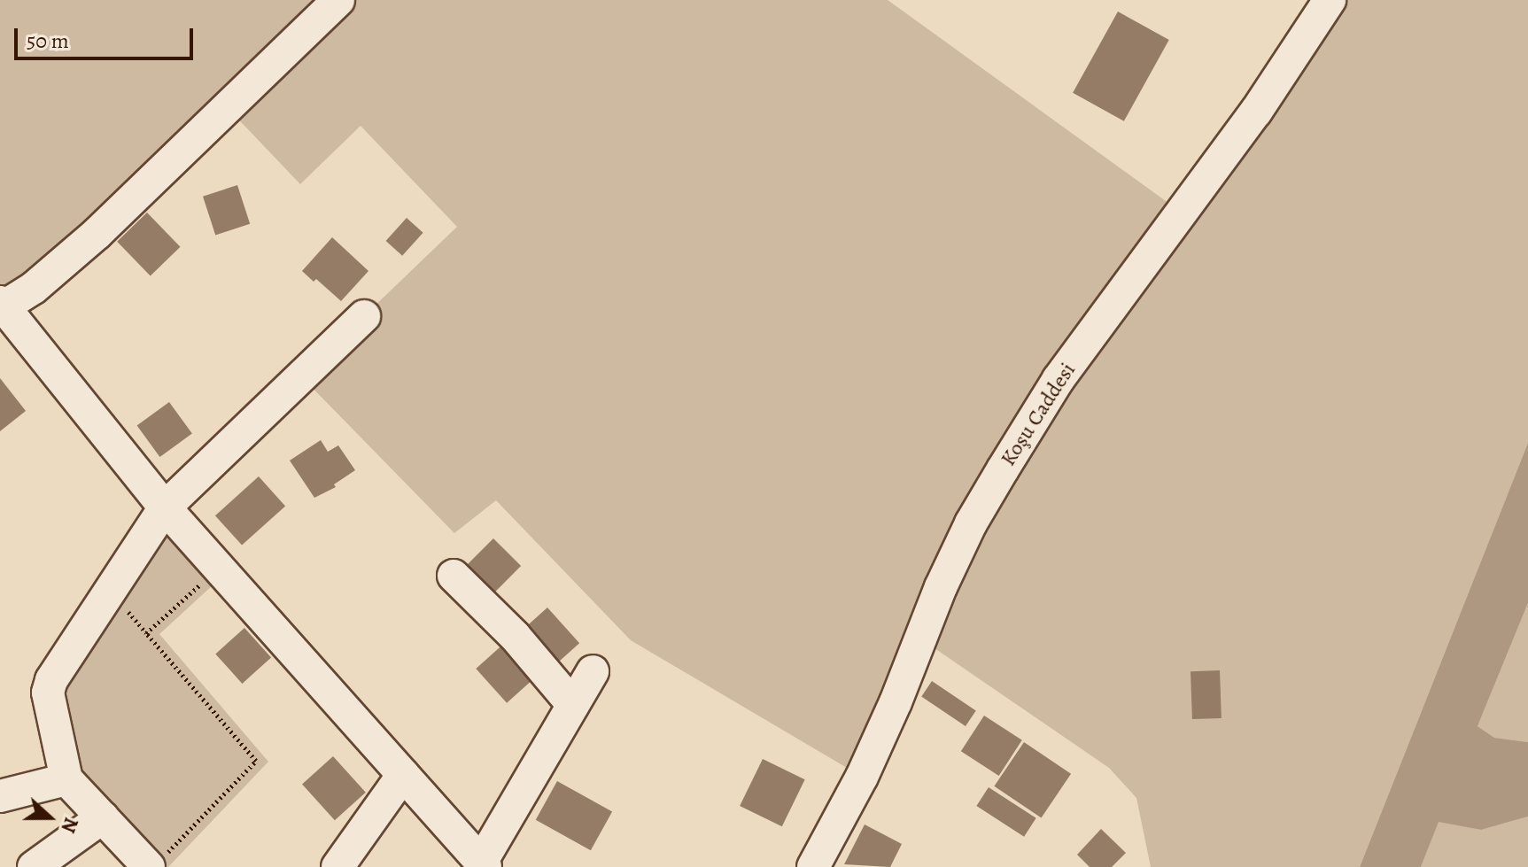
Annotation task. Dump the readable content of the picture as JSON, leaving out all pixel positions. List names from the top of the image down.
{
  "streets": {
    "street": ["Koşu Caddesi"]
  },
  "scale_bar": "50 m",
  "north": "right"
}
